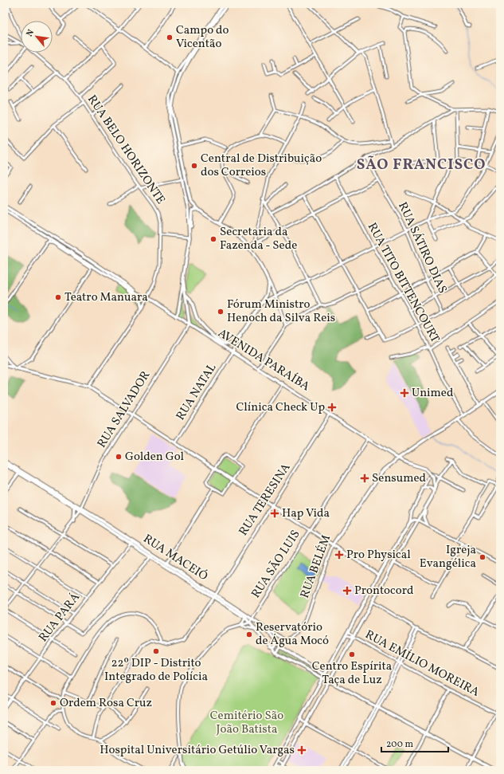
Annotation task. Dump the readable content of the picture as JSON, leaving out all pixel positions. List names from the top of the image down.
{
  "streets": {
    "main road": ["AVENIDA PARAÍBA", "RUA MACEIÓ", "RUA BELÉM"],
    "street": [
      "RUA BELO HORIZONTE",
      "RUA SÁTIRO DIAS",
      "RUA TITO BITTENCOURT",
      "RUA NATAL",
      "RUA SALVADOR",
      "RUA TERESINA",
      "RUA SÃO LUIS",
      "RUA PARÁ",
      "RUA EMÍLIO MOREIRA"
    ]
  },
  "crossings": [
    ["RUA BELO HORIZONTE", "AVENIDA PARAÍBA"],
    ["RUA TITO BITTENCOURT", "RUA BELÉM"],
    ["AVENIDA PARAÍBA", "RUA NATAL"],
    ["AVENIDA PARAÍBA", "RUA SALVADOR"],
    ["AVENIDA PARAÍBA", "RUA TERESINA"],
    ["AVENIDA PARAÍBA", "RUA SÃO LUIS"],
    ["AVENIDA PARAÍBA", "RUA BELÉM"],
    ["RUA SALVADOR", "RUA MACEIÓ"],
    ["RUA TERESINA", "RUA MACEIÓ"],
    ["RUA MACEIÓ", "RUA SÃO LUIS"],
    ["RUA MACEIÓ", "RUA BELÉM"],
    ["RUA MACEIÓ", "RUA PARÁ"]
  ],
  "districts": ["SÃO FRANCISCO"],
  "parks": ["Cemitério São João Batista"],
  "places": {
    "other": [
      "Campo do Vicentão",
      "Central de Distribuição dos Correios",
      "Secretaria da Fazenda - Sede",
      "Teatro Manuara",
      "Fórum Ministro Henoch da Silva Reis",
      "Golden Gol",
      "Igreja Evangélica",
      "Reservatório de Água Mocó",
      "22º DIP - Distrito Integrado de Polícia",
      "Centro Espírita Taça de Luz",
      "Ordem Rosa Cruz"
    ],
    "health": [
      "Unimed",
      "Clínica Check Up",
      "Sensumed",
      "Hap Vida",
      "Pro Physical",
      "Prontocord",
      "Hospital Universitário Getúlio Vargas"
    ]
  },
  "scale_bar": "200 m",
  "north": "top left"
}
